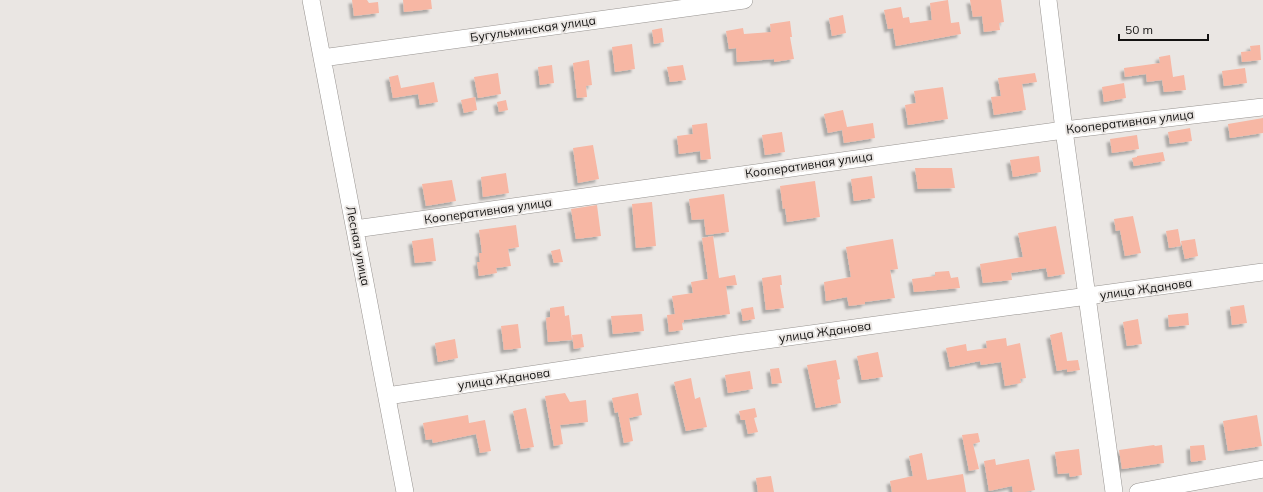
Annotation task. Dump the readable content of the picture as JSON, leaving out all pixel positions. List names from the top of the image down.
{
  "streets": {
    "street": [
      "Бугульминская улица",
      "Кооперативная улица",
      "Лесная улица",
      "улица Жданова"
    ]
  },
  "crossings": [
    ["Бугульминская улица", "Лесная улица"],
    ["Кооперативная улица", "Лесная улица"],
    ["Лесная улица", "улица Жданова"]
  ],
  "scale_bar": "50 m"
}
